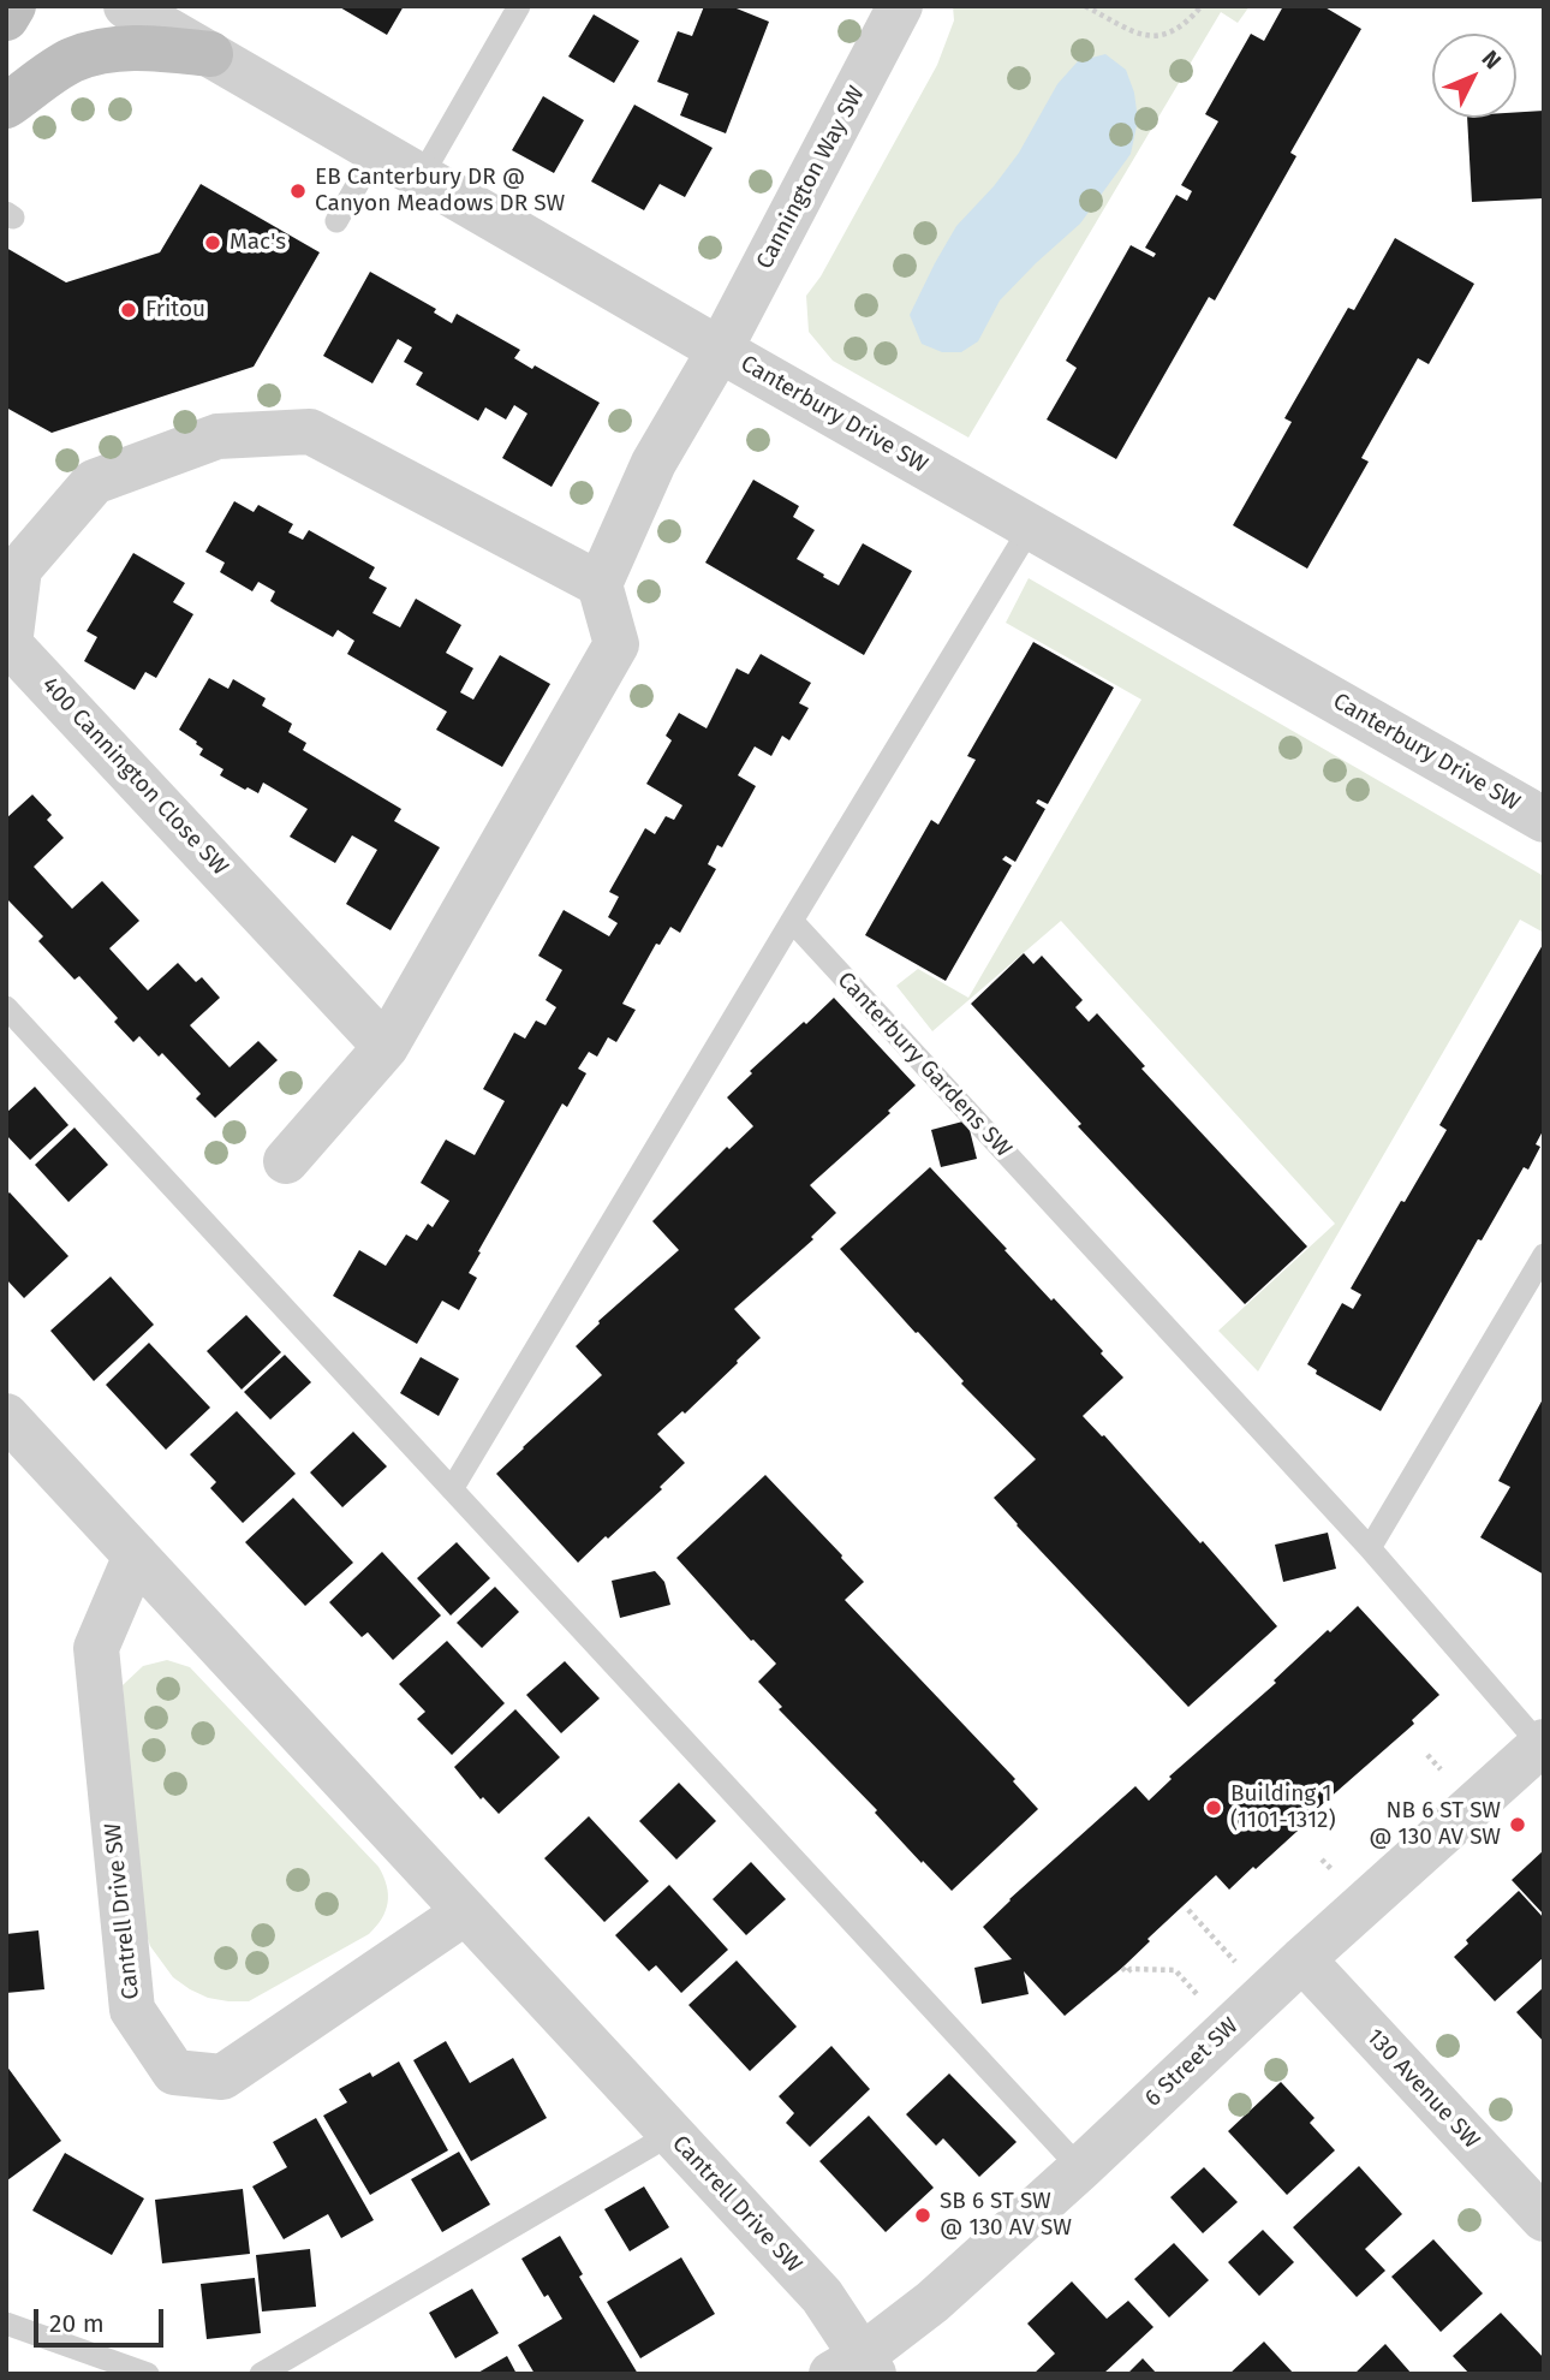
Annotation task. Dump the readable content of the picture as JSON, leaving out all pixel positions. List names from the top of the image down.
{
  "streets": {
    "street": [
      "Cannington Way SW",
      "Canterbury Drive SW",
      "400 Cannington Close SW",
      "Cantrell Drive SW",
      "6 Street SW",
      "130 Avenue SW"
    ],
    "lane": ["Canterbury Gardens SW"]
  },
  "crossings": [
    ["Cannington Way SW", "Canterbury Drive SW"],
    ["Canterbury Gardens SW", "6 Street SW"],
    ["Cantrell Drive SW", "6 Street SW"],
    ["6 Street SW", "130 Avenue SW"]
  ],
  "places": [
    "EB Canterbury DR @ Canyon Meadows DR SW",
    "Mac's",
    "Fritou",
    "Building 1 (1101-1312)",
    "NB 6 ST SW @ 130 AV SW",
    "SB 6 ST SW @ 130 AV SW"
  ],
  "scale_bar": "20 m",
  "north": "top right"
}
